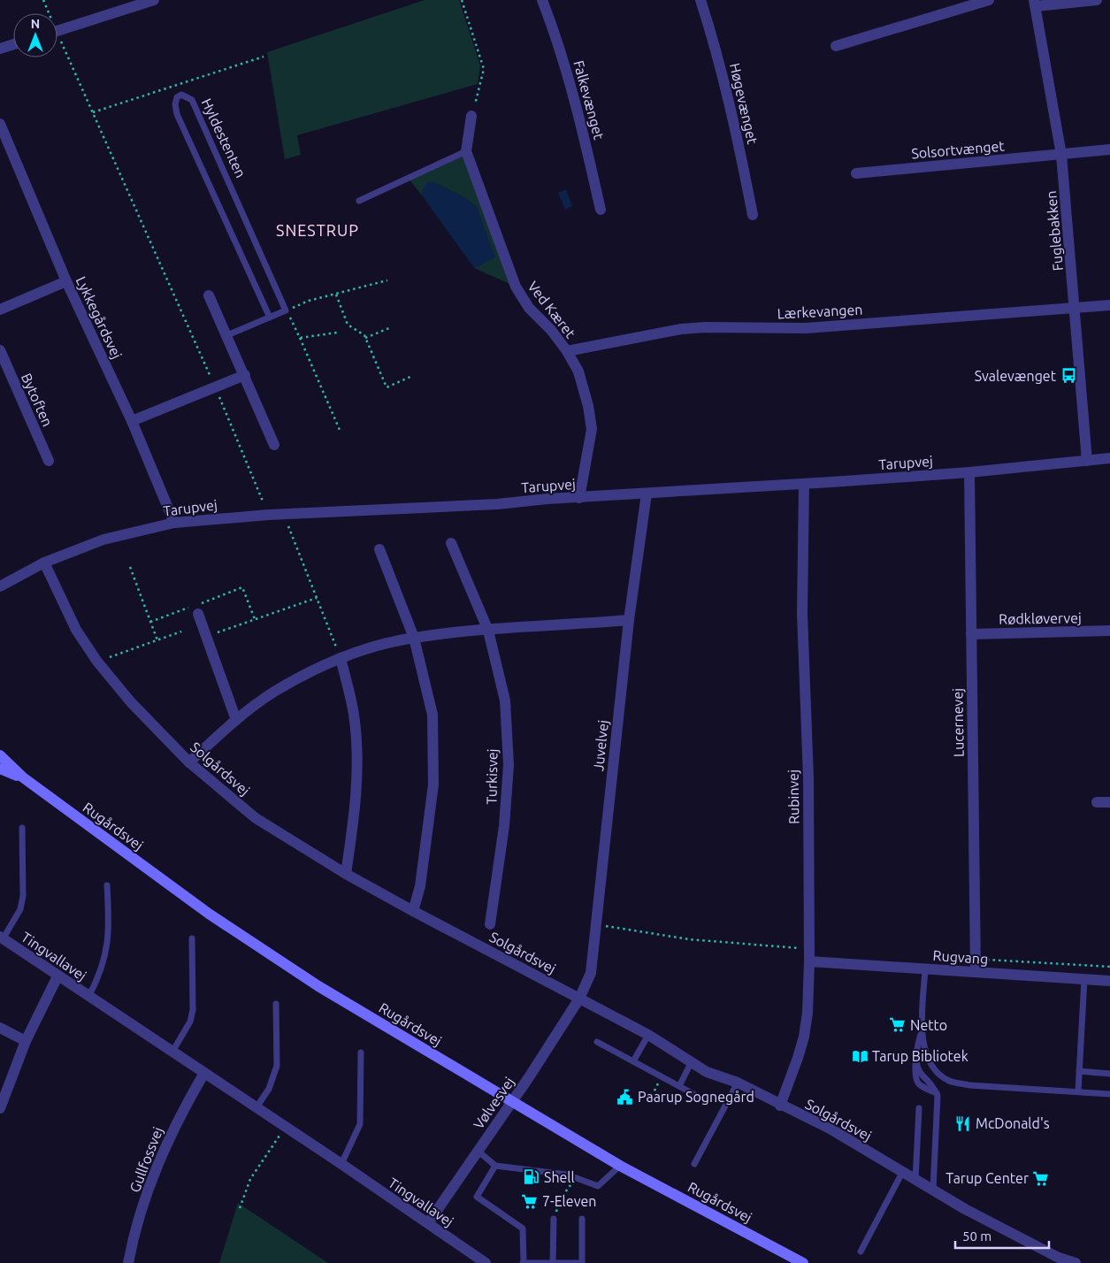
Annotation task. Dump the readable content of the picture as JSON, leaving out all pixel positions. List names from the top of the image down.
{
  "streets": {
    "main road": ["Rugårdsvej"],
    "street": [
      "Falkevænget",
      "Høgevænget",
      "Solsortvænget",
      "Fuglebakken",
      "Ved Kæret",
      "Lærkevangen",
      "Lykkegårdsvej",
      "Bytoften",
      "Tarupvej",
      "Rødkløvervej",
      "Lucernevej",
      "Juvelvej",
      "Solgårdsvej",
      "Turkisvej",
      "Rubinvej",
      "Tingvallavej",
      "Rugvang",
      "Vølvesvej",
      "Gullfossvej"
    ],
    "lane": ["Hyldestenten"]
  },
  "crossings": [
    ["Solsortvænget", "Fuglebakken"],
    ["Fuglebakken", "Lærkevangen"],
    ["Fuglebakken", "Tarupvej"],
    ["Ved Kæret", "Lærkevangen"],
    ["Ved Kæret", "Tarupvej"],
    ["Lykkegårdsvej", "Tarupvej"],
    ["Tarupvej", "Lucernevej"],
    ["Tarupvej", "Juvelvej"],
    ["Tarupvej", "Solgårdsvej"],
    ["Tarupvej", "Rubinvej"],
    ["Rødkløvervej", "Lucernevej"],
    ["Lucernevej", "Rugvang"],
    ["Juvelvej", "Solgårdsvej"],
    ["Juvelvej", "Vølvesvej"],
    ["Solgårdsvej", "Rubinvej"],
    ["Solgårdsvej", "Vølvesvej"],
    ["Rubinvej", "Rugvang"],
    ["Rugårdsvej", "Vølvesvej"],
    ["Tingvallavej", "Vølvesvej"],
    ["Tingvallavej", "Gullfossvej"]
  ],
  "districts": ["SNESTRUP"],
  "places": {
    "bus stop": ["Svalevænget"],
    "supermarket": ["Netto", "Tarup Center", "7-Eleven"],
    "library": ["Tarup Bibliotek"],
    "public building": ["Paarup Sognegård"],
    "restaurant": ["McDonald's"],
    "fuel station": ["Shell"]
  },
  "scale_bar": "50 m",
  "north": "top"
}
